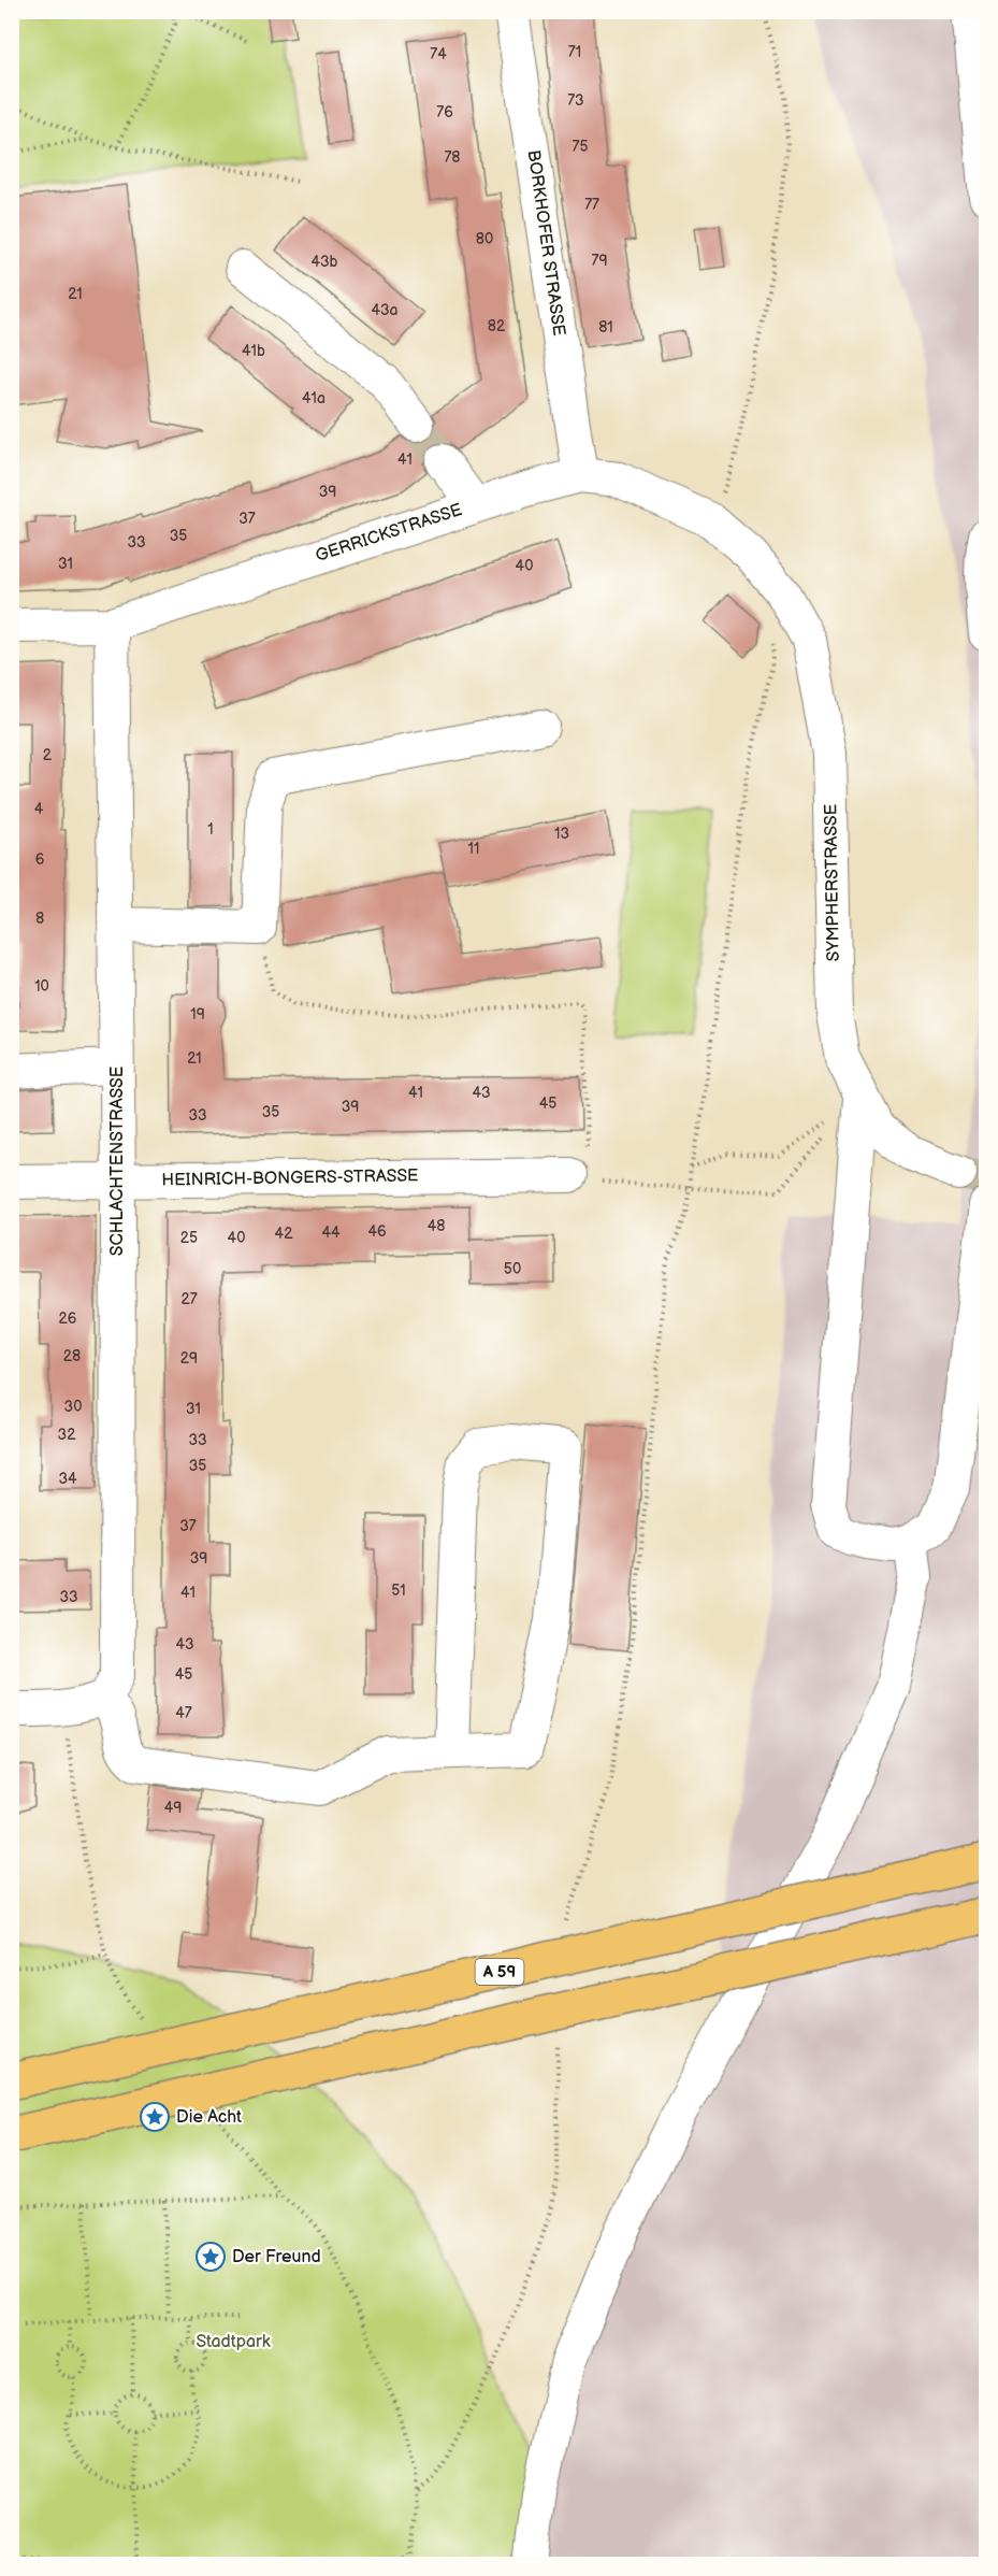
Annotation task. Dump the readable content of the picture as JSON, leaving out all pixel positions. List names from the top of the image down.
{
  "streets": {
    "highway": ["A 59"],
    "street": [
      "BORKHOFER STRASSE",
      "GERRICKSTRASSE",
      "SYMPHERSTRASSE",
      "SCHLACHTENSTRASSE",
      "HEINRICH-BONGERS-STRASSE"
    ]
  },
  "crossings": [
    ["BORKHOFER STRASSE", "GERRICKSTRASSE"],
    ["GERRICKSTRASSE", "SYMPHERSTRASSE"],
    ["GERRICKSTRASSE", "SCHLACHTENSTRASSE"],
    ["SCHLACHTENSTRASSE", "HEINRICH-BONGERS-STRASSE"]
  ],
  "parks": ["Stadtpark"],
  "places": {
    "place": ["Die Acht", "Der Freund"]
  },
  "house_numbers": [
    "71",
    "74",
    "73",
    "76",
    "75",
    "78",
    "77",
    "80",
    "79",
    "43b",
    "21",
    "43a",
    "82",
    "81",
    "41b",
    "41a",
    "41",
    "39",
    "37",
    "35",
    "33",
    "31",
    "40",
    "2",
    "4",
    "1",
    "13",
    "11",
    "6",
    "8",
    "10",
    "19",
    "21",
    "41",
    "43",
    "45",
    "39",
    "35",
    "33",
    "48",
    "46",
    "44",
    "42",
    "25",
    "40",
    "50",
    "27",
    "26",
    "28",
    "29",
    "30",
    "31",
    "32",
    "33",
    "35",
    "34",
    "37",
    "39",
    "51",
    "41",
    "33",
    "43",
    "45",
    "47",
    "49"
  ]
}
